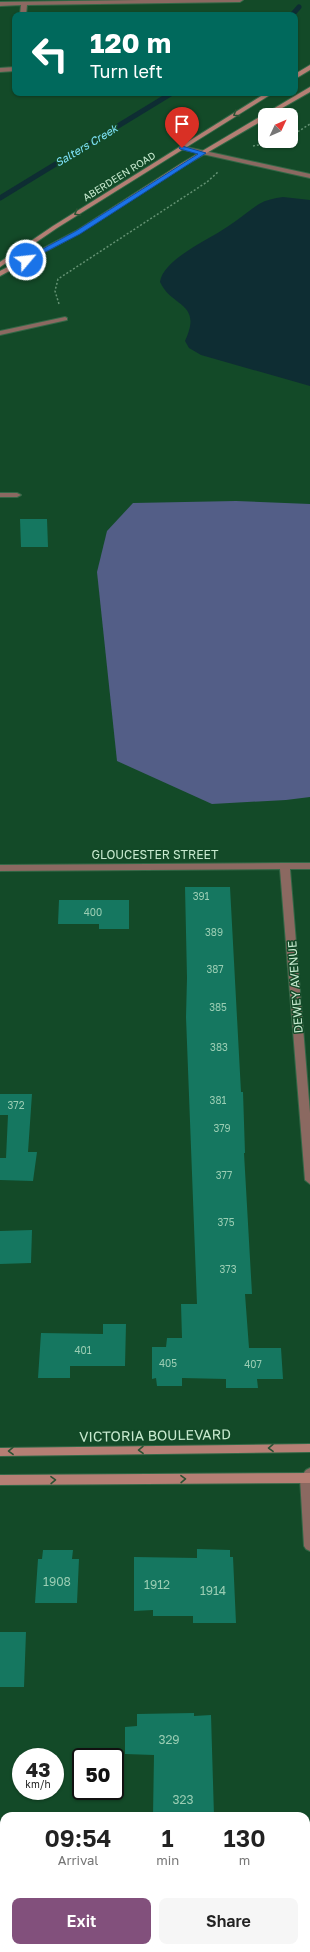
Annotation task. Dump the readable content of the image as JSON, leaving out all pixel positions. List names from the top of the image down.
{
  "streets": {
    "main road": ["ABERDEEN ROAD", "VICTORIA BOULEVARD"],
    "street": ["GLOUCESTER STREET", "DEWEY AVENUE"]
  },
  "crossings": [
    ["GLOUCESTER STREET", "DEWEY AVENUE"]
  ],
  "water": ["Salters Creek"],
  "house_numbers": [
    "391",
    "400",
    "389",
    "387",
    "385",
    "383",
    "381",
    "372",
    "379",
    "377",
    "375",
    "373",
    "401",
    "405",
    "407",
    "1908",
    "1912",
    "1914",
    "329",
    "323"
  ],
  "north": "top right",
  "page": {
    "turn": ["120 m", "Turn left"],
    "speed": "43 km/h",
    "limit": "50",
    "eta": [
      "09:54",
      "Arrival",
      "1",
      "min",
      "130",
      "m"
    ],
    "buttons": ["Exit", "Share"]
  }
}
